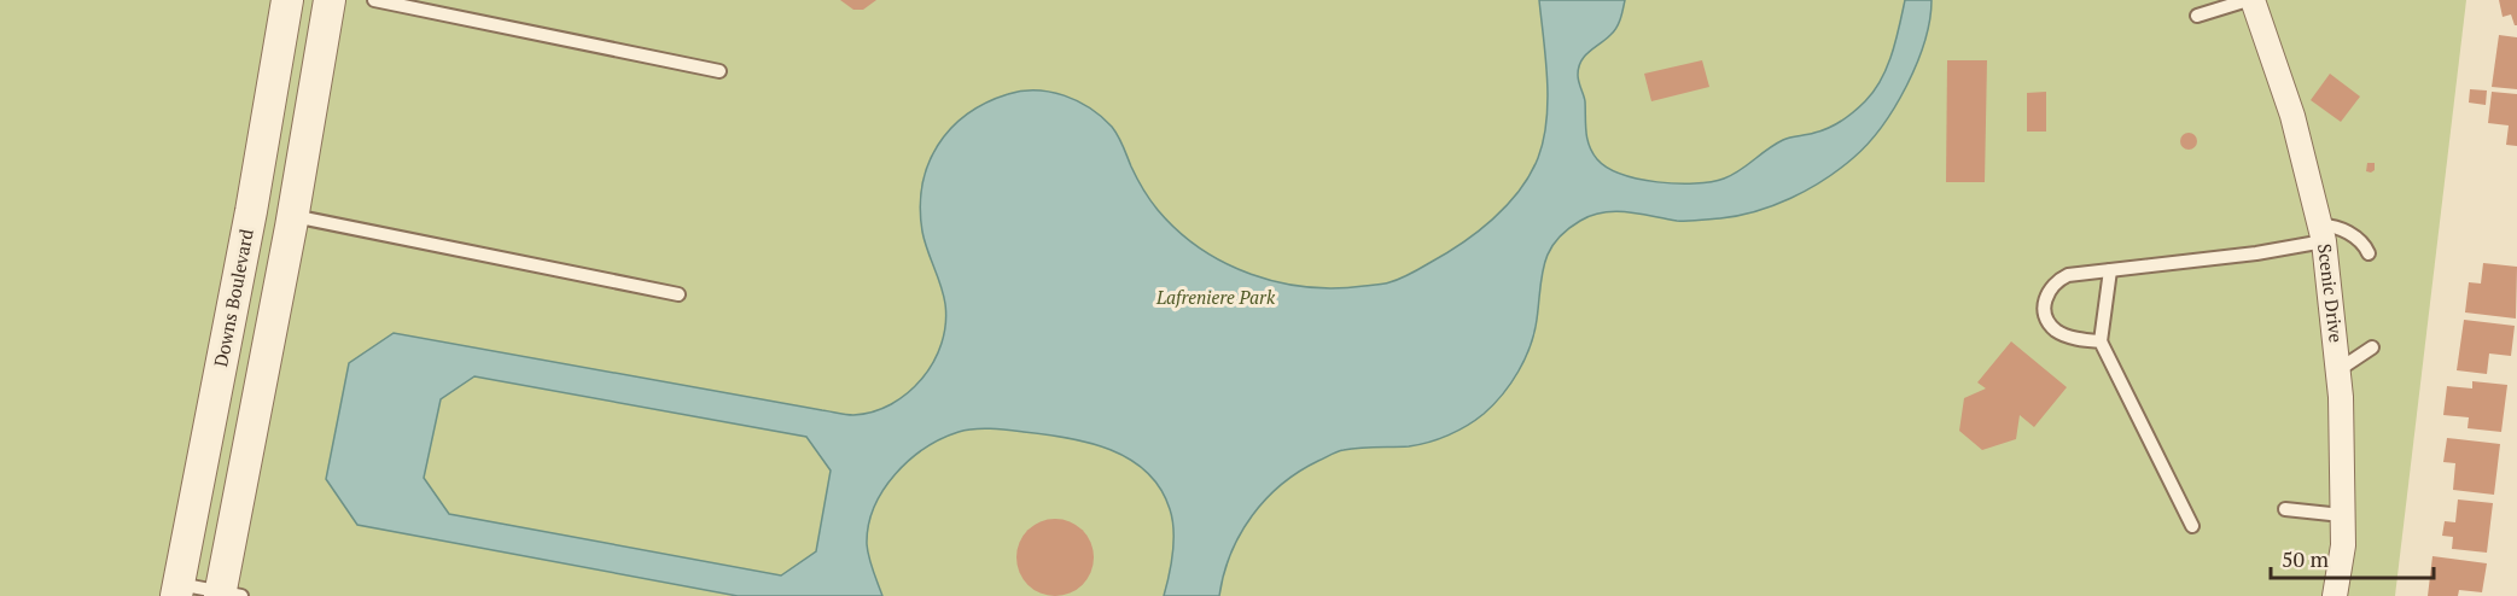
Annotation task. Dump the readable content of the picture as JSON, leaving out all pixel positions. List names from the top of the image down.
{
  "streets": {
    "street": ["Scenic Drive", "Downs Boulevard"]
  },
  "parks": ["Lafreniere Park"],
  "scale_bar": "50 m"
}
